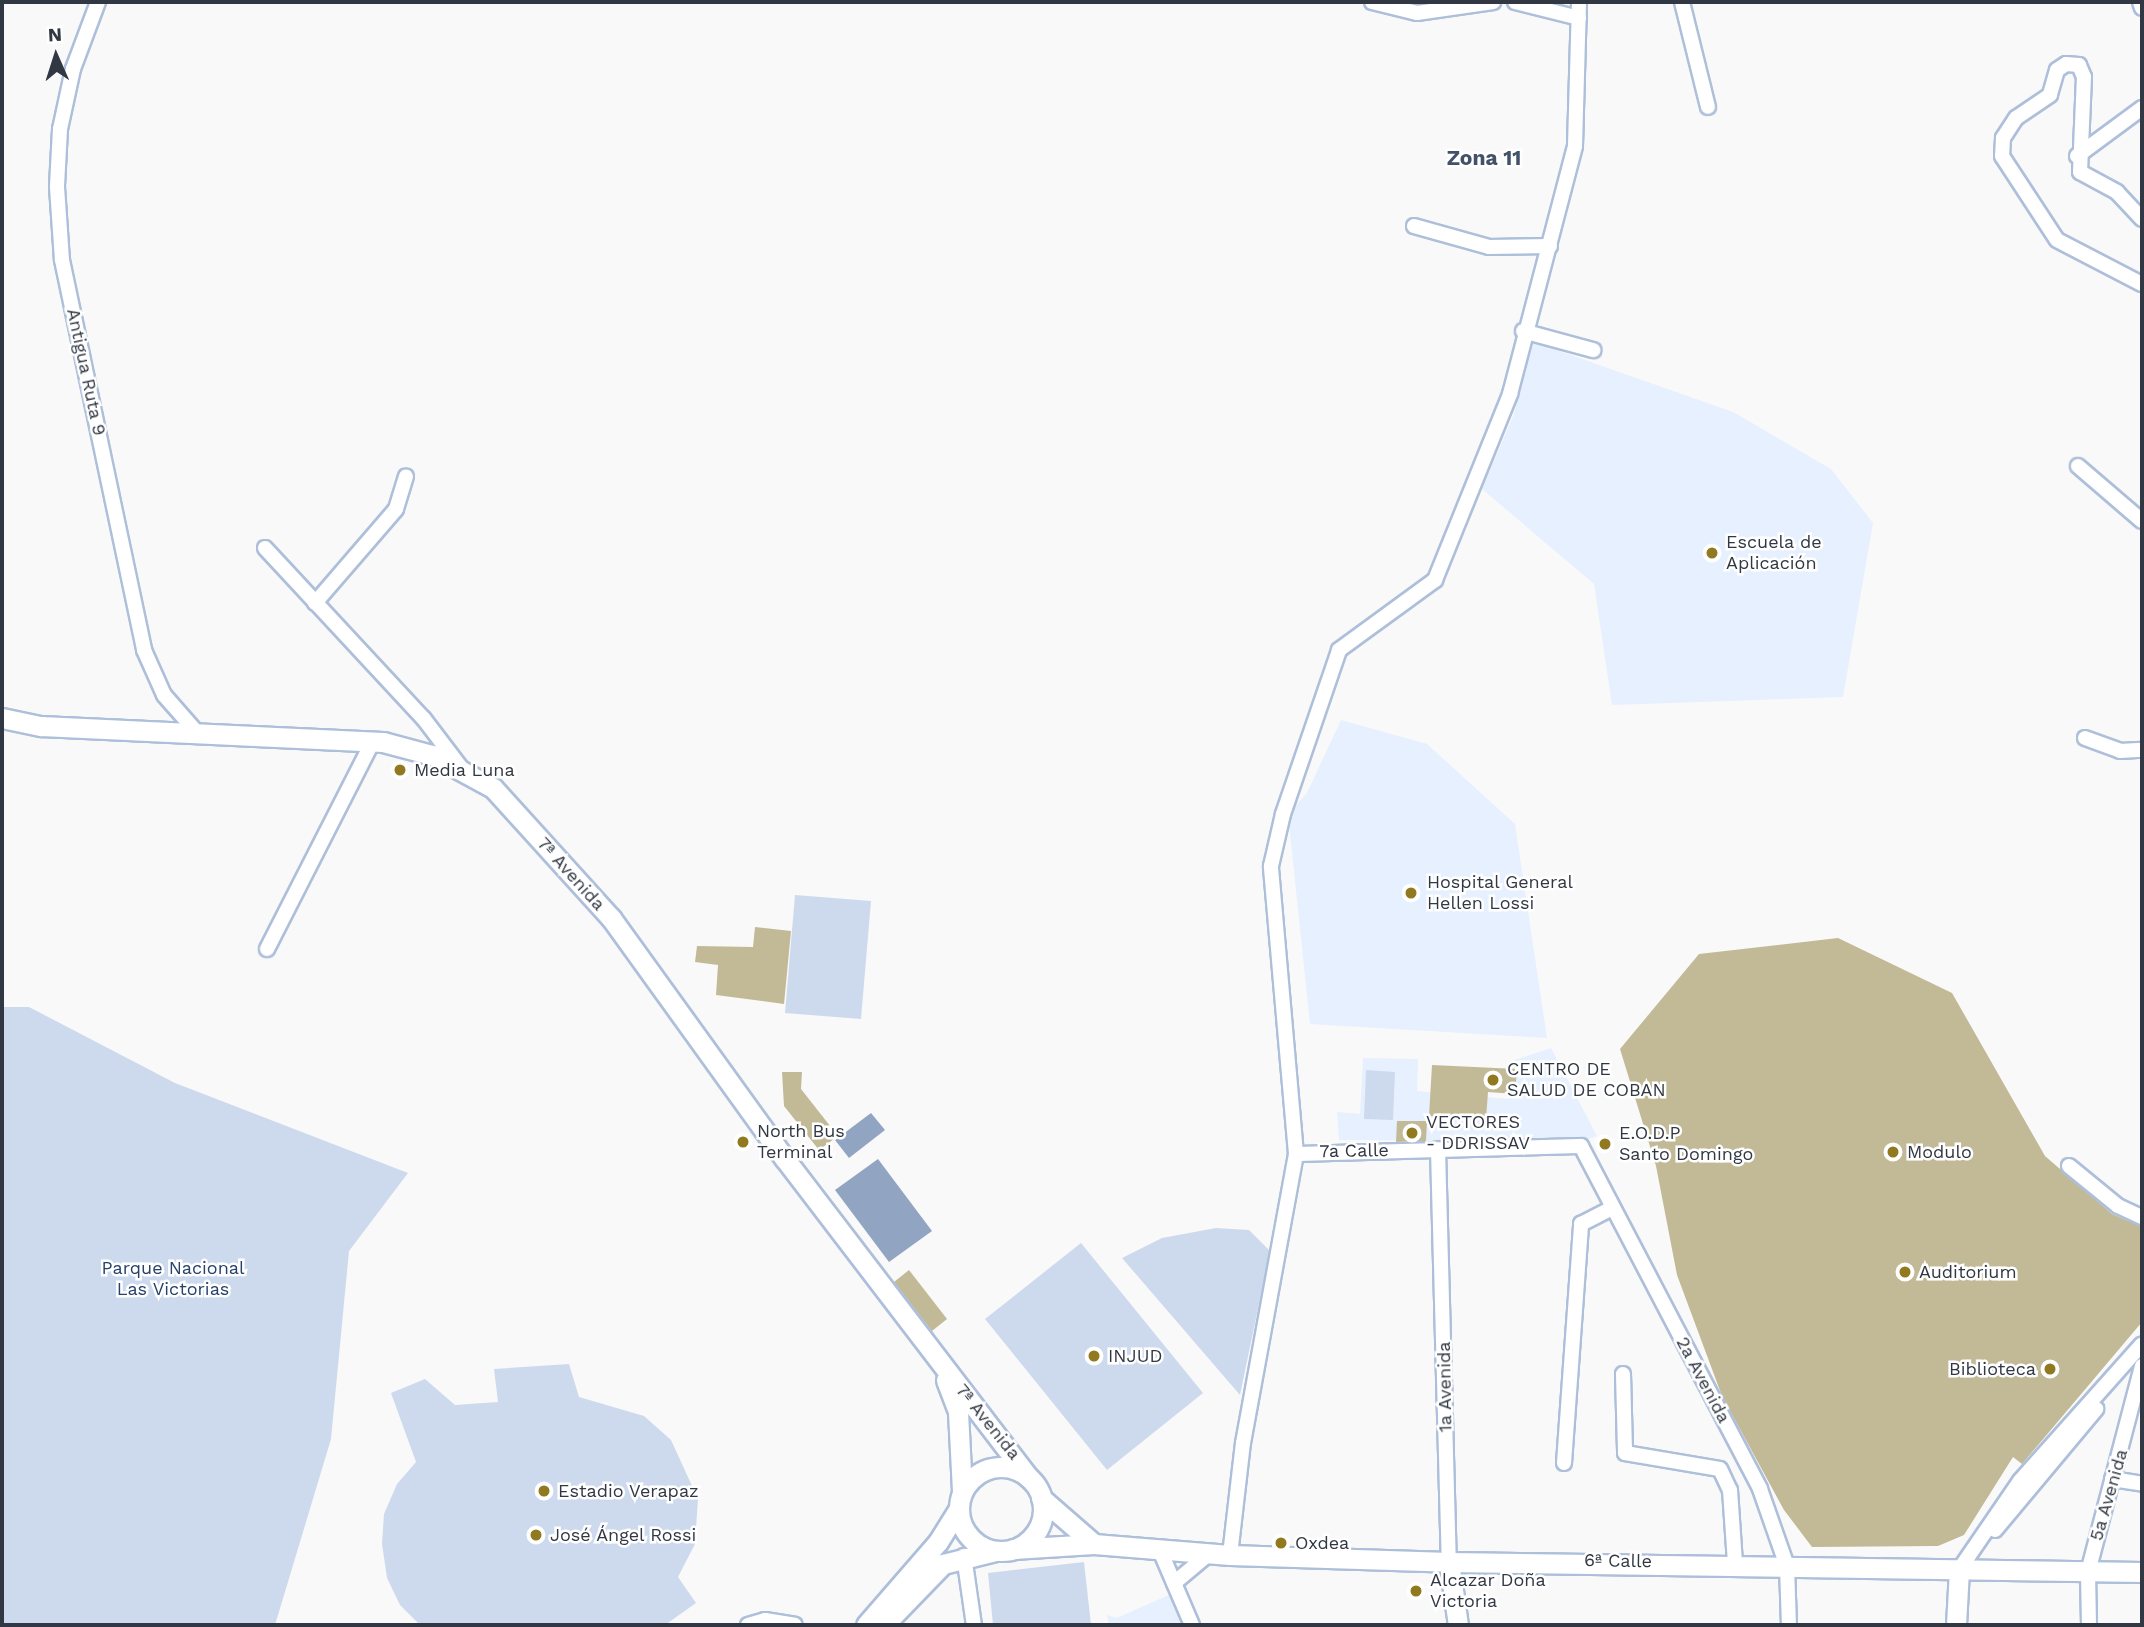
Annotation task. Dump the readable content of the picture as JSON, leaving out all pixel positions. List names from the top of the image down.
{
  "streets": {
    "main road": ["7ª Avenida", "1a Avenida", "6ª Calle"],
    "street": [
      "Antigua Ruta 9",
      "7a Calle",
      "2a Avenida",
      "5a Avenida"
    ]
  },
  "crossings": [
    ["Antigua Ruta 9", "7ª Avenida"],
    ["7ª Avenida", "6ª Calle"],
    ["7a Calle", "2a Avenida"],
    ["7a Calle", "1a Avenida"],
    ["2a Avenida", "6ª Calle"],
    ["1a Avenida", "6ª Calle"],
    ["5a Avenida", "6ª Calle"]
  ],
  "districts": ["Zona 11"],
  "parks": ["Parque Nacional Las Victorias"],
  "places": [
    "Escuela de Aplicación",
    "Media Luna",
    "Hospital General Hellen Lossi",
    "CENTRO DE SALUD DE COBAN",
    "VECTORES - DDRISSAV",
    "North Bus Terminal",
    "E.O.D.P Santo Domingo",
    "Modulo",
    "Auditorium",
    "INJUD",
    "Biblioteca",
    "Estadio Verapaz",
    "José Ángel Rossi",
    "Oxdea",
    "Alcazar Doña Victoria"
  ],
  "north": "top"
}
